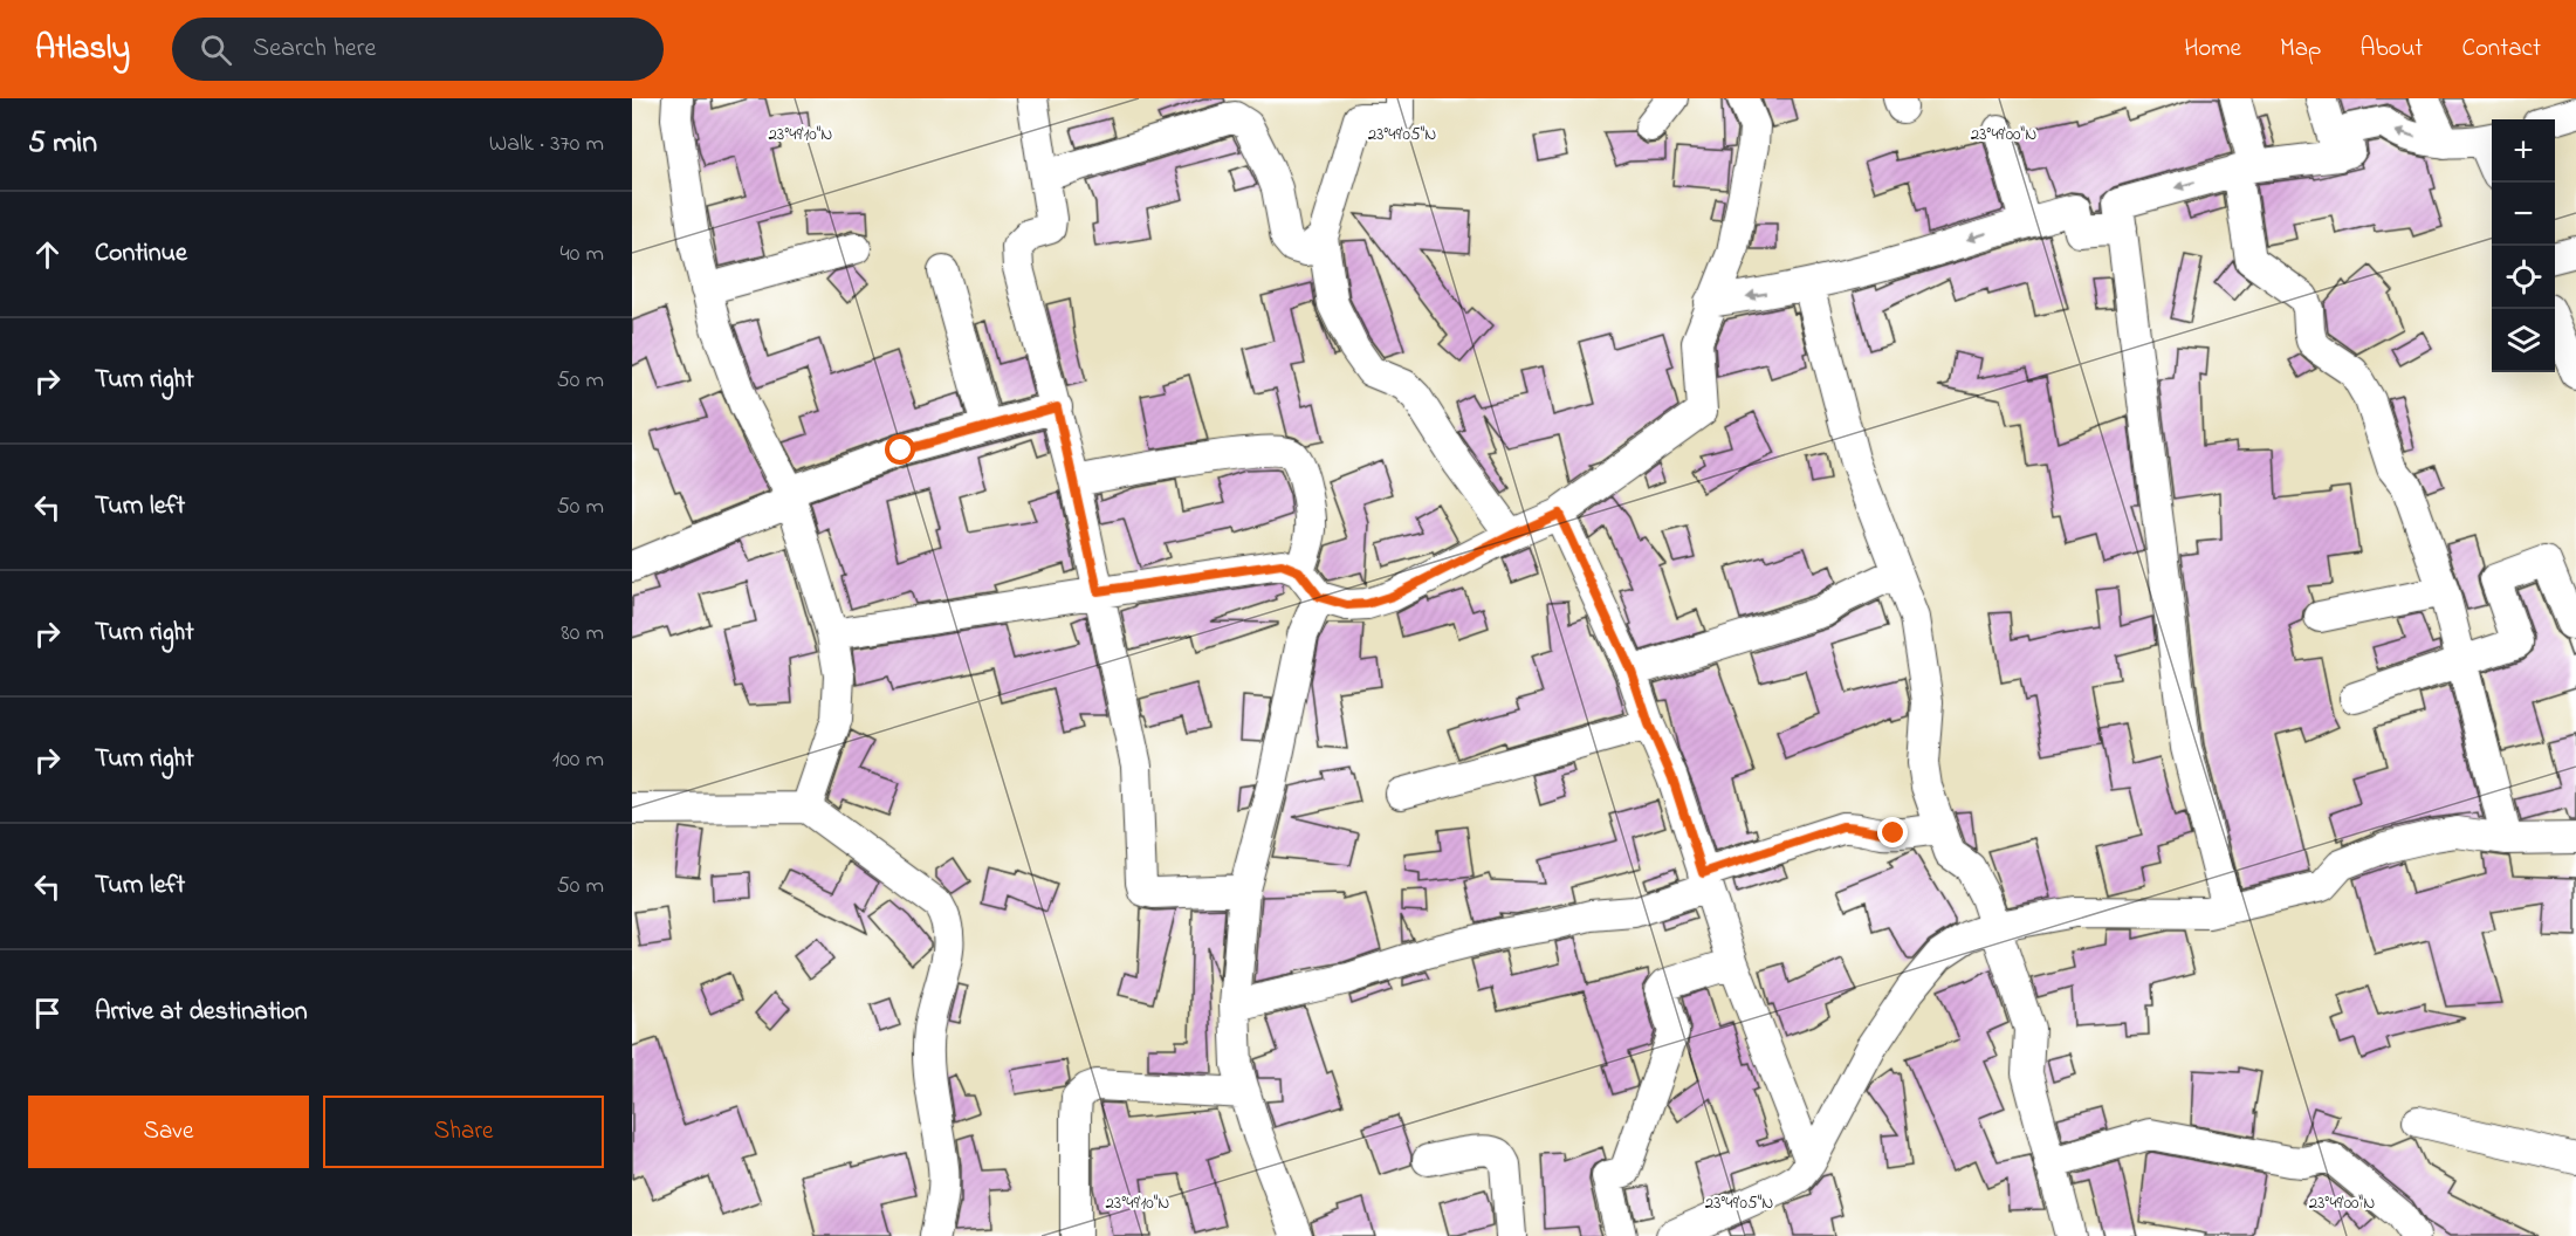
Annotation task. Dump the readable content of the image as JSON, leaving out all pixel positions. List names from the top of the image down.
{
  "page": {
    "header": "Atlasly",
    "search": "Search here",
    "nav": [
      "Home",
      "Map",
      "About",
      "Contact"
    ],
    "heading": ["5 min", "Walk · 370 m"],
    "map_buttons": ["+", "−"],
    "list": [
      ["Continue", "40 m"],
      ["Turn right", "50 m"],
      ["Turn left", "50 m"],
      ["Turn right", "80 m"],
      ["Turn right", "100 m"],
      ["Turn left", "50 m"],
      "Arrive at destination"
    ],
    "buttons": ["Save", "Share"]
  },
  "coordinates": ["23°49'10\"N", "23°49'05\"N", "23°49'00\"N"]
}
